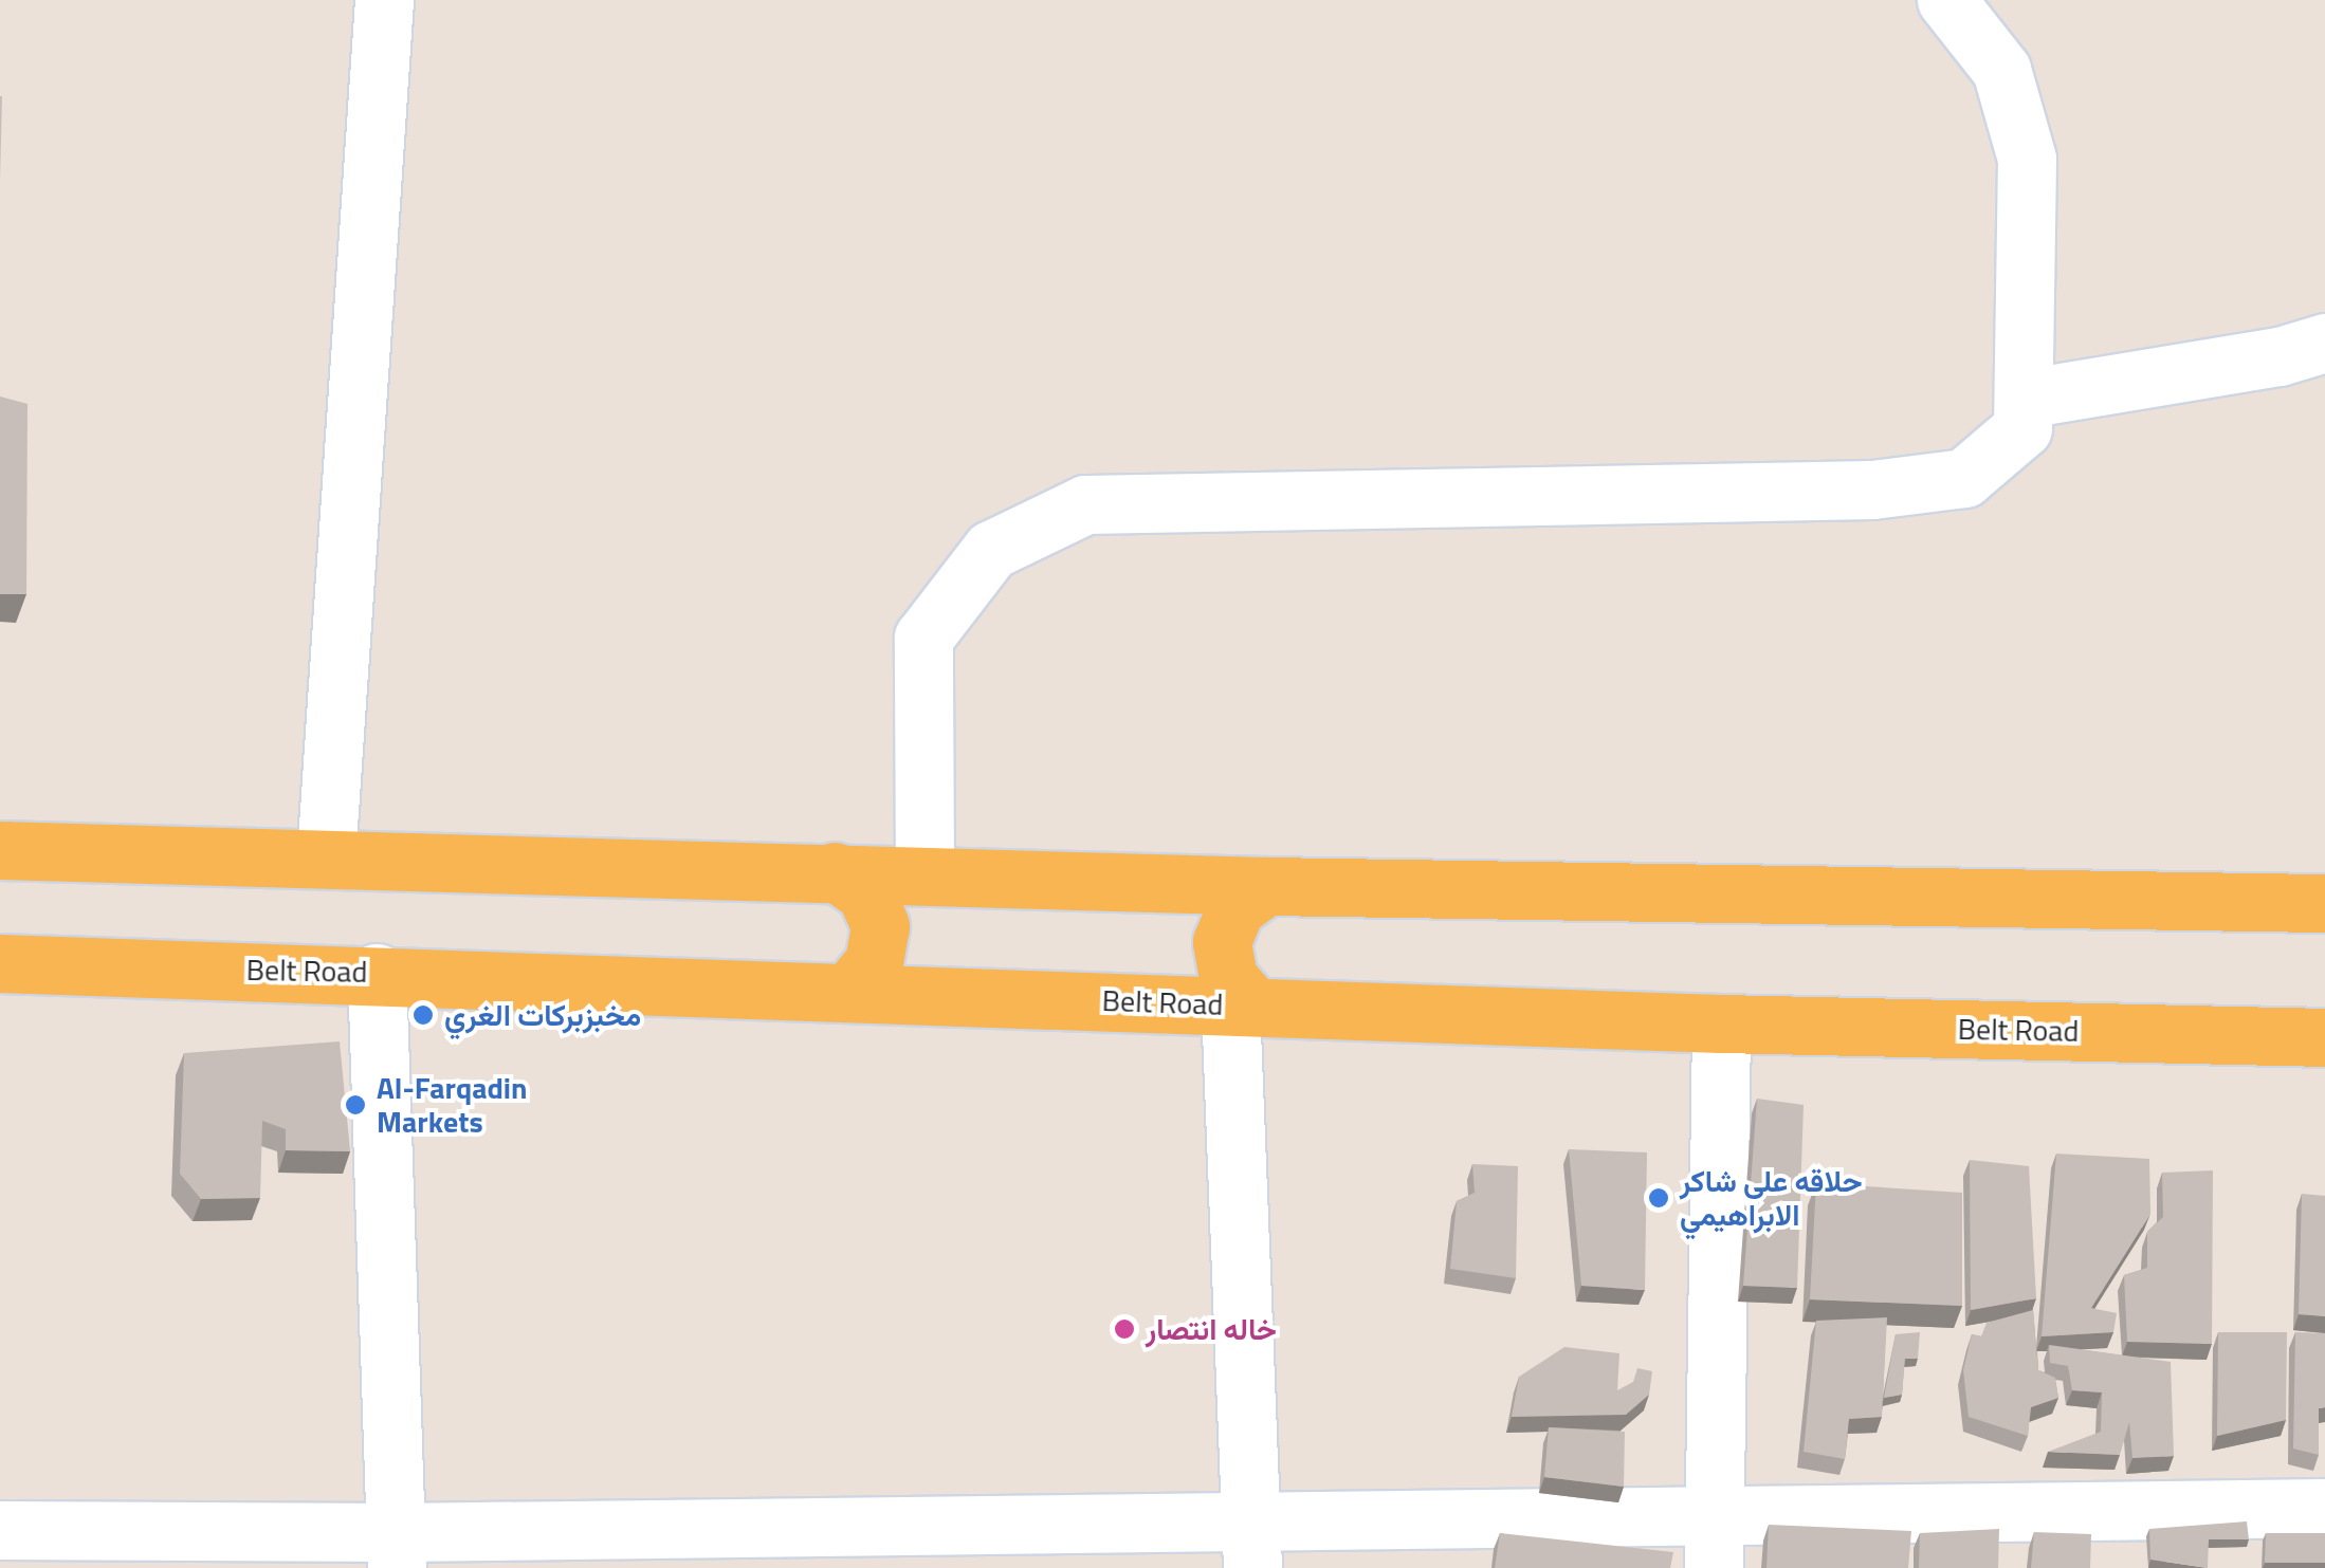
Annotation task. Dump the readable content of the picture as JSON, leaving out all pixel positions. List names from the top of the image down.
{
  "streets": {
    "main road": ["Belt Road"]
  },
  "places": [
    "مخبزبركات الغري",
    "Al-Farqadin Markets",
    "حلاقه علي شاكر الابراهيمي",
    "خاله انتصار"
  ]
}
